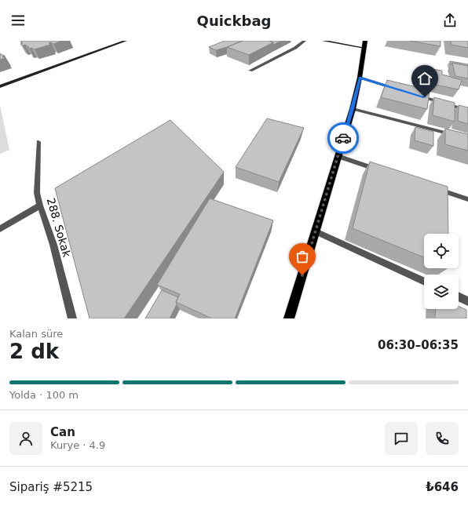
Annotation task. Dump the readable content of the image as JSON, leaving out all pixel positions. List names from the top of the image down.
{
  "streets": {
    "street": ["288. Sokak"]
  },
  "page": {
    "header": "Quickbag",
    "heading": ["2 dk", "Kalan süre", "06:30–06:35"],
    "panel": [
      "Can",
      "Kurye · 4.9",
      "Sipariş #5215",
      "₺646"
    ],
    "bar": "Yolda · 100 m"
  }
}
